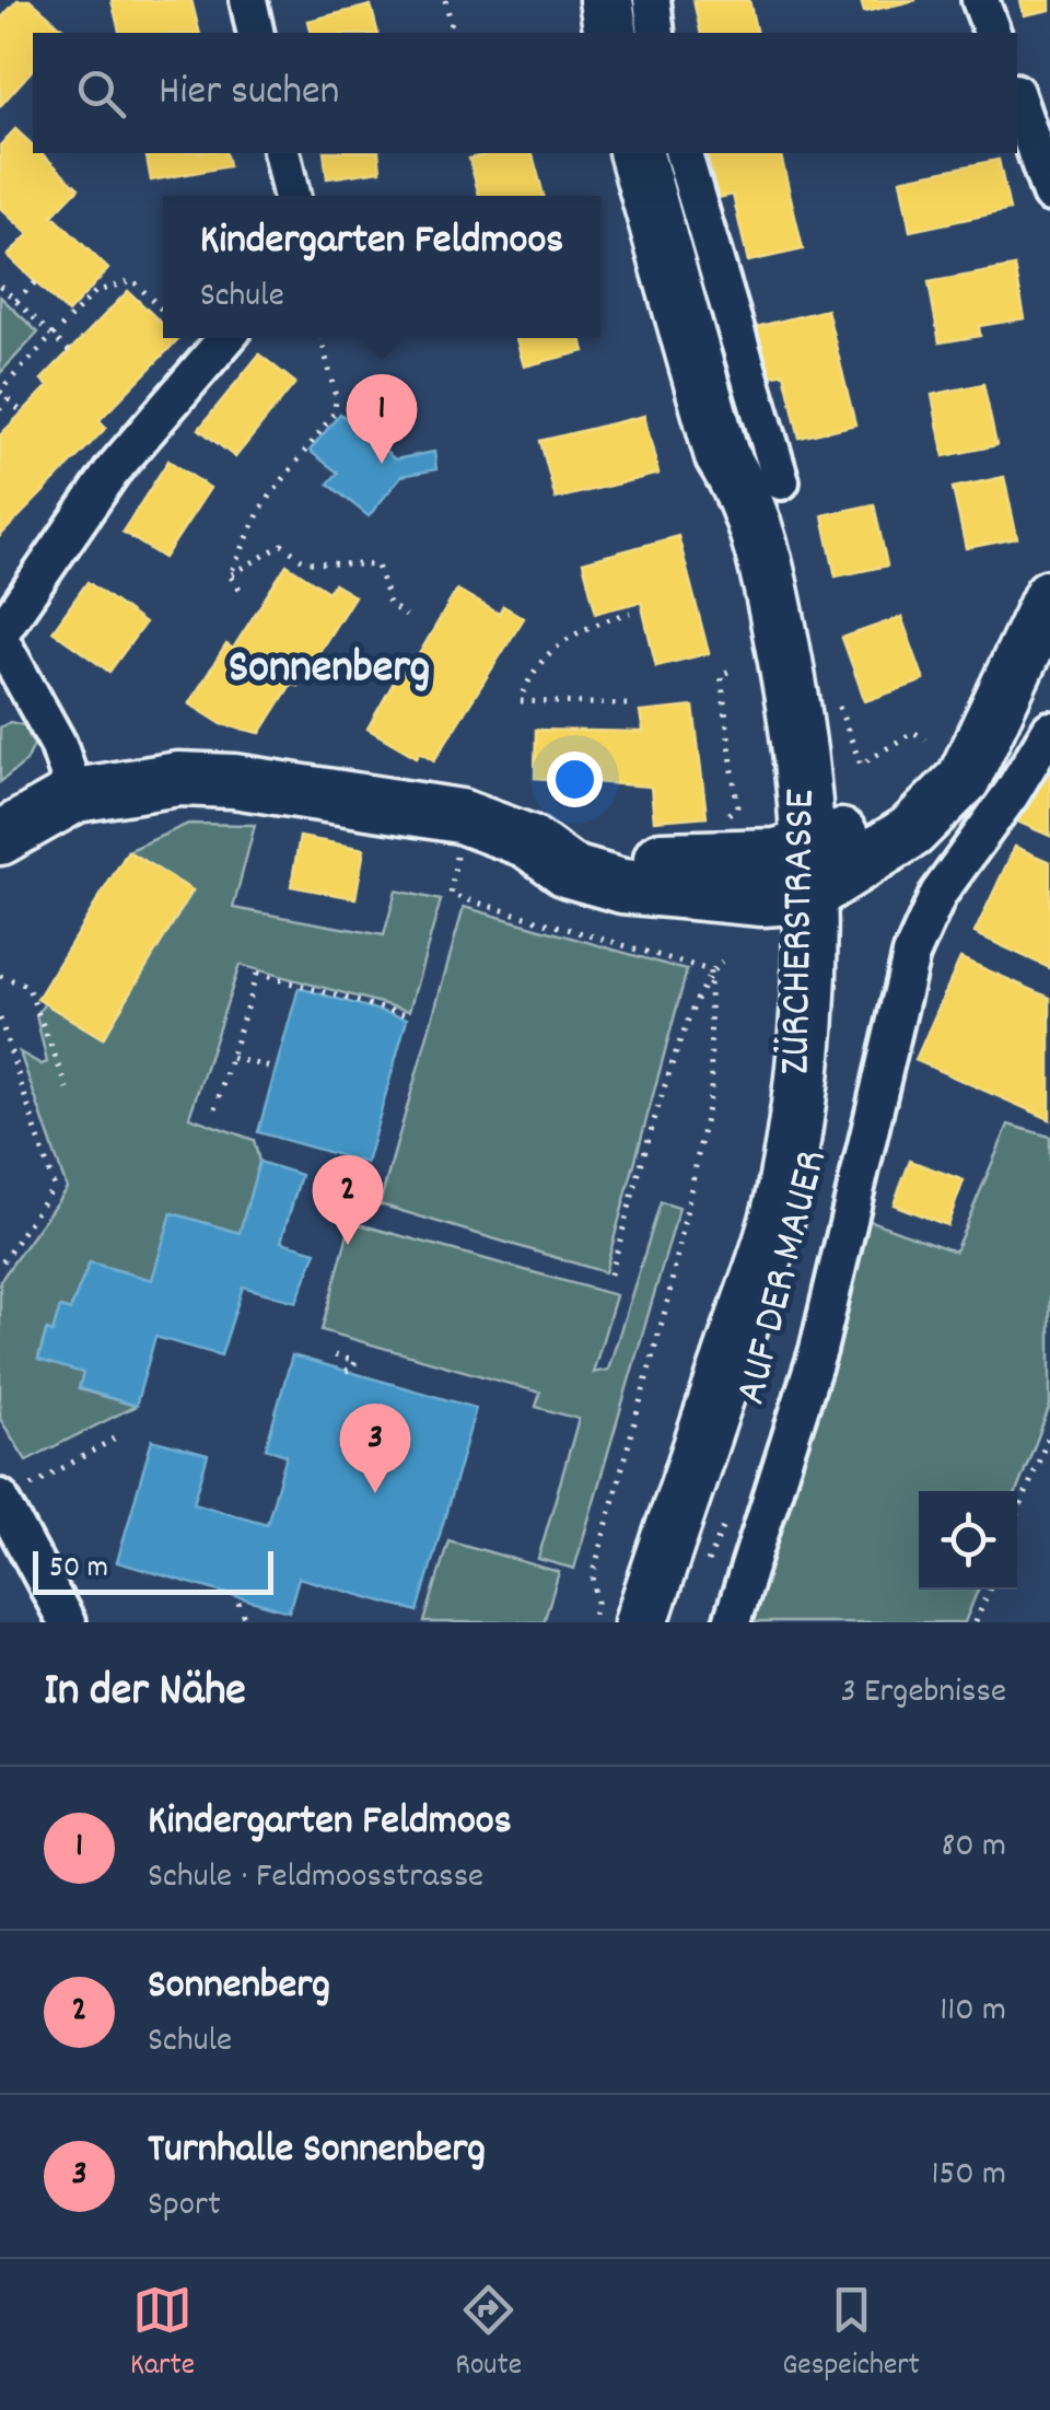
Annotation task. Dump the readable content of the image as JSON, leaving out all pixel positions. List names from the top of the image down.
{
  "streets": {
    "main road": ["ZÜRCHERSTRASSE"],
    "street": ["AUF DER MAUER"]
  },
  "districts": ["Sonnenberg"],
  "scale_bar": "50 m",
  "page": {
    "search": "Hier suchen",
    "popup": ["Kindergarten Feldmoos", "Schule"],
    "pins": ["1", "2", "3"],
    "scale": "50 m",
    "heading": ["In der Nähe", "3 Ergebnisse"],
    "list": [
      {
        "mark": "1",
        "name": "Kindergarten Feldmoos",
        "note": "Schule · Feldmoosstrasse",
        "value": "80 m"
      },
      {
        "mark": "2",
        "name": "Sonnenberg",
        "note": "Schule",
        "value": "110 m"
      },
      {
        "mark": "3",
        "name": "Turnhalle Sonnenberg",
        "note": "Sport",
        "value": "150 m"
      }
    ],
    "nav": ["Karte", "Route", "Gespeichert"]
  }
}
